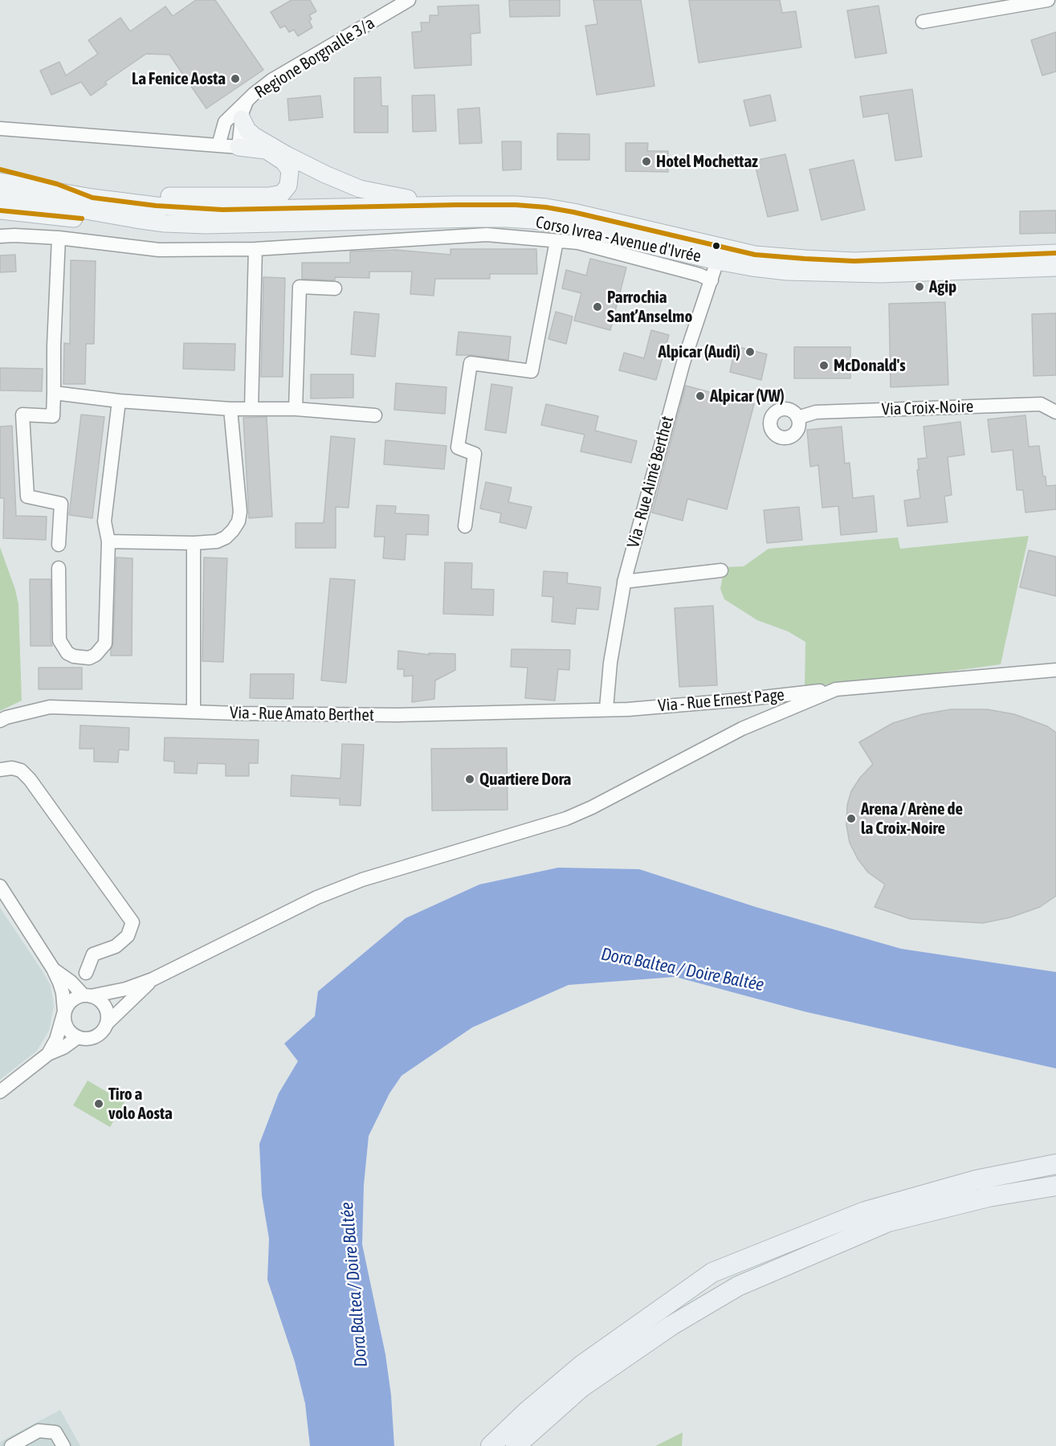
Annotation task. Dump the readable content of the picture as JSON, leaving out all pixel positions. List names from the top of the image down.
{
  "streets": {
    "main road": ["Corso Ivrea - Avenue d'Ivrée"],
    "street": [
      "Regione Borgnalle 3/a",
      "Via Croix-Noire",
      "Via - Rue Aimé Berthet",
      "Via - Rue Ernest Page",
      "Via - Rue Amato Berthet"
    ]
  },
  "crossings": [
    ["Corso Ivrea - Avenue d'Ivrée", "Via - Rue Aimé Berthet"],
    ["Via - Rue Aimé Berthet", "Via - Rue Ernest Page"],
    ["Via - Rue Aimé Berthet", "Via - Rue Amato Berthet"],
    ["Via - Rue Ernest Page", "Via - Rue Amato Berthet"]
  ],
  "water": ["Dora Baltea / Doire Baltée"],
  "places": [
    "La Fenice Aosta",
    "Hotel Mochettaz",
    "Agip",
    "Parrochia Sant’Anselmo",
    "Alpicar (Audi)",
    "McDonald's",
    "Alpicar (VW)",
    "Quartiere Dora",
    "Arena / Arène de la Croix-Noire",
    "Tiro a volo Aosta"
  ]
}
